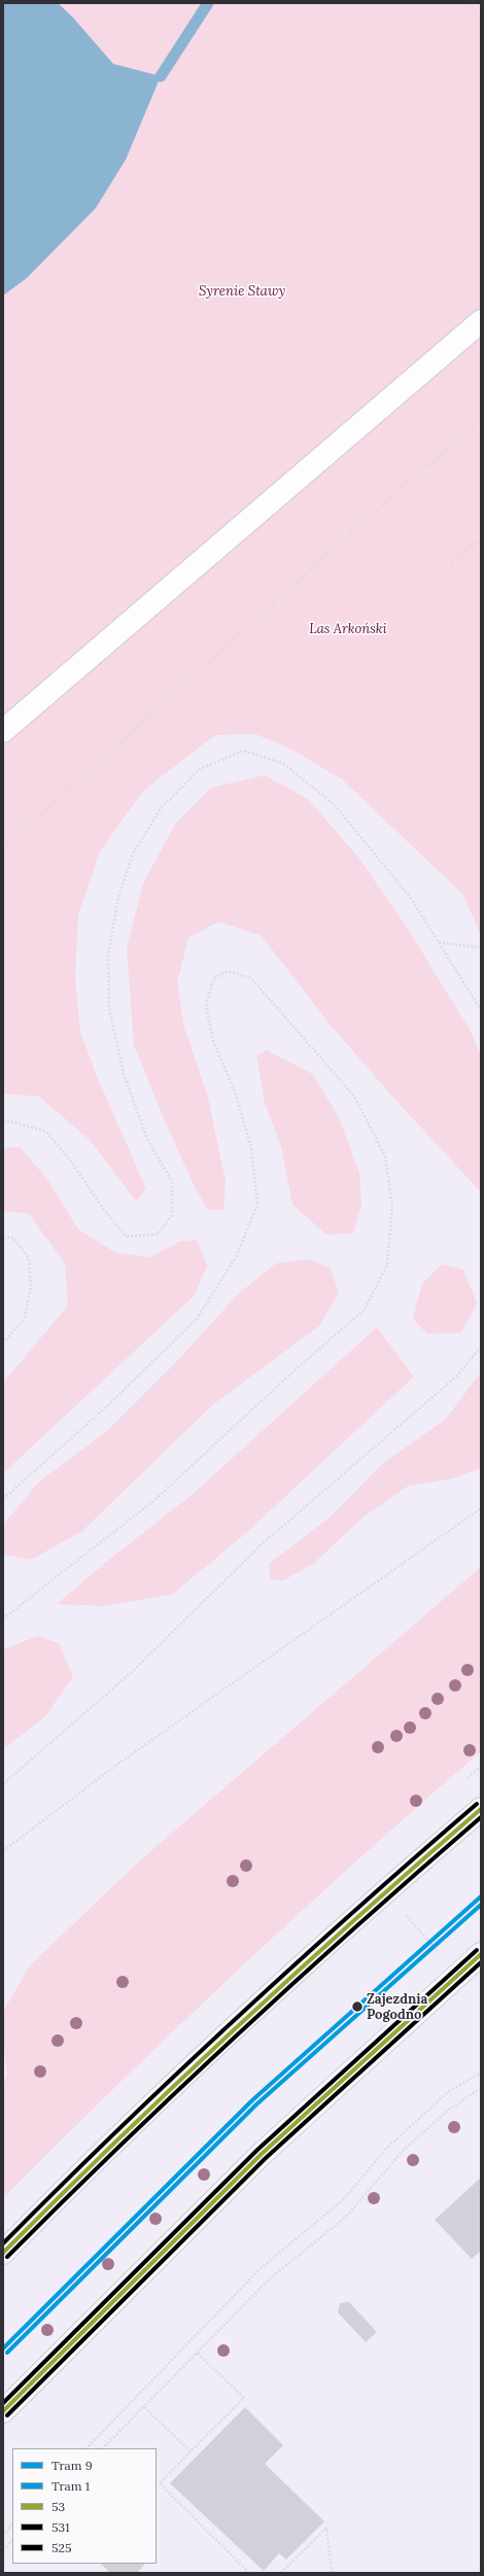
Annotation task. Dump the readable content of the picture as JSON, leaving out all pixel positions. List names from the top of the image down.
{
  "parks": ["Syrenie Stawy", "Las Arkoński"],
  "places": ["Zajezdnia Pogodno"],
  "lines": [
    "transit line 525",
    "transit line 53",
    "transit line 531",
    "tram line 9",
    "tram line 1"
  ],
  "legend": [
    "Tram 9",
    "Tram 1",
    "53",
    "531",
    "525"
  ]
}
